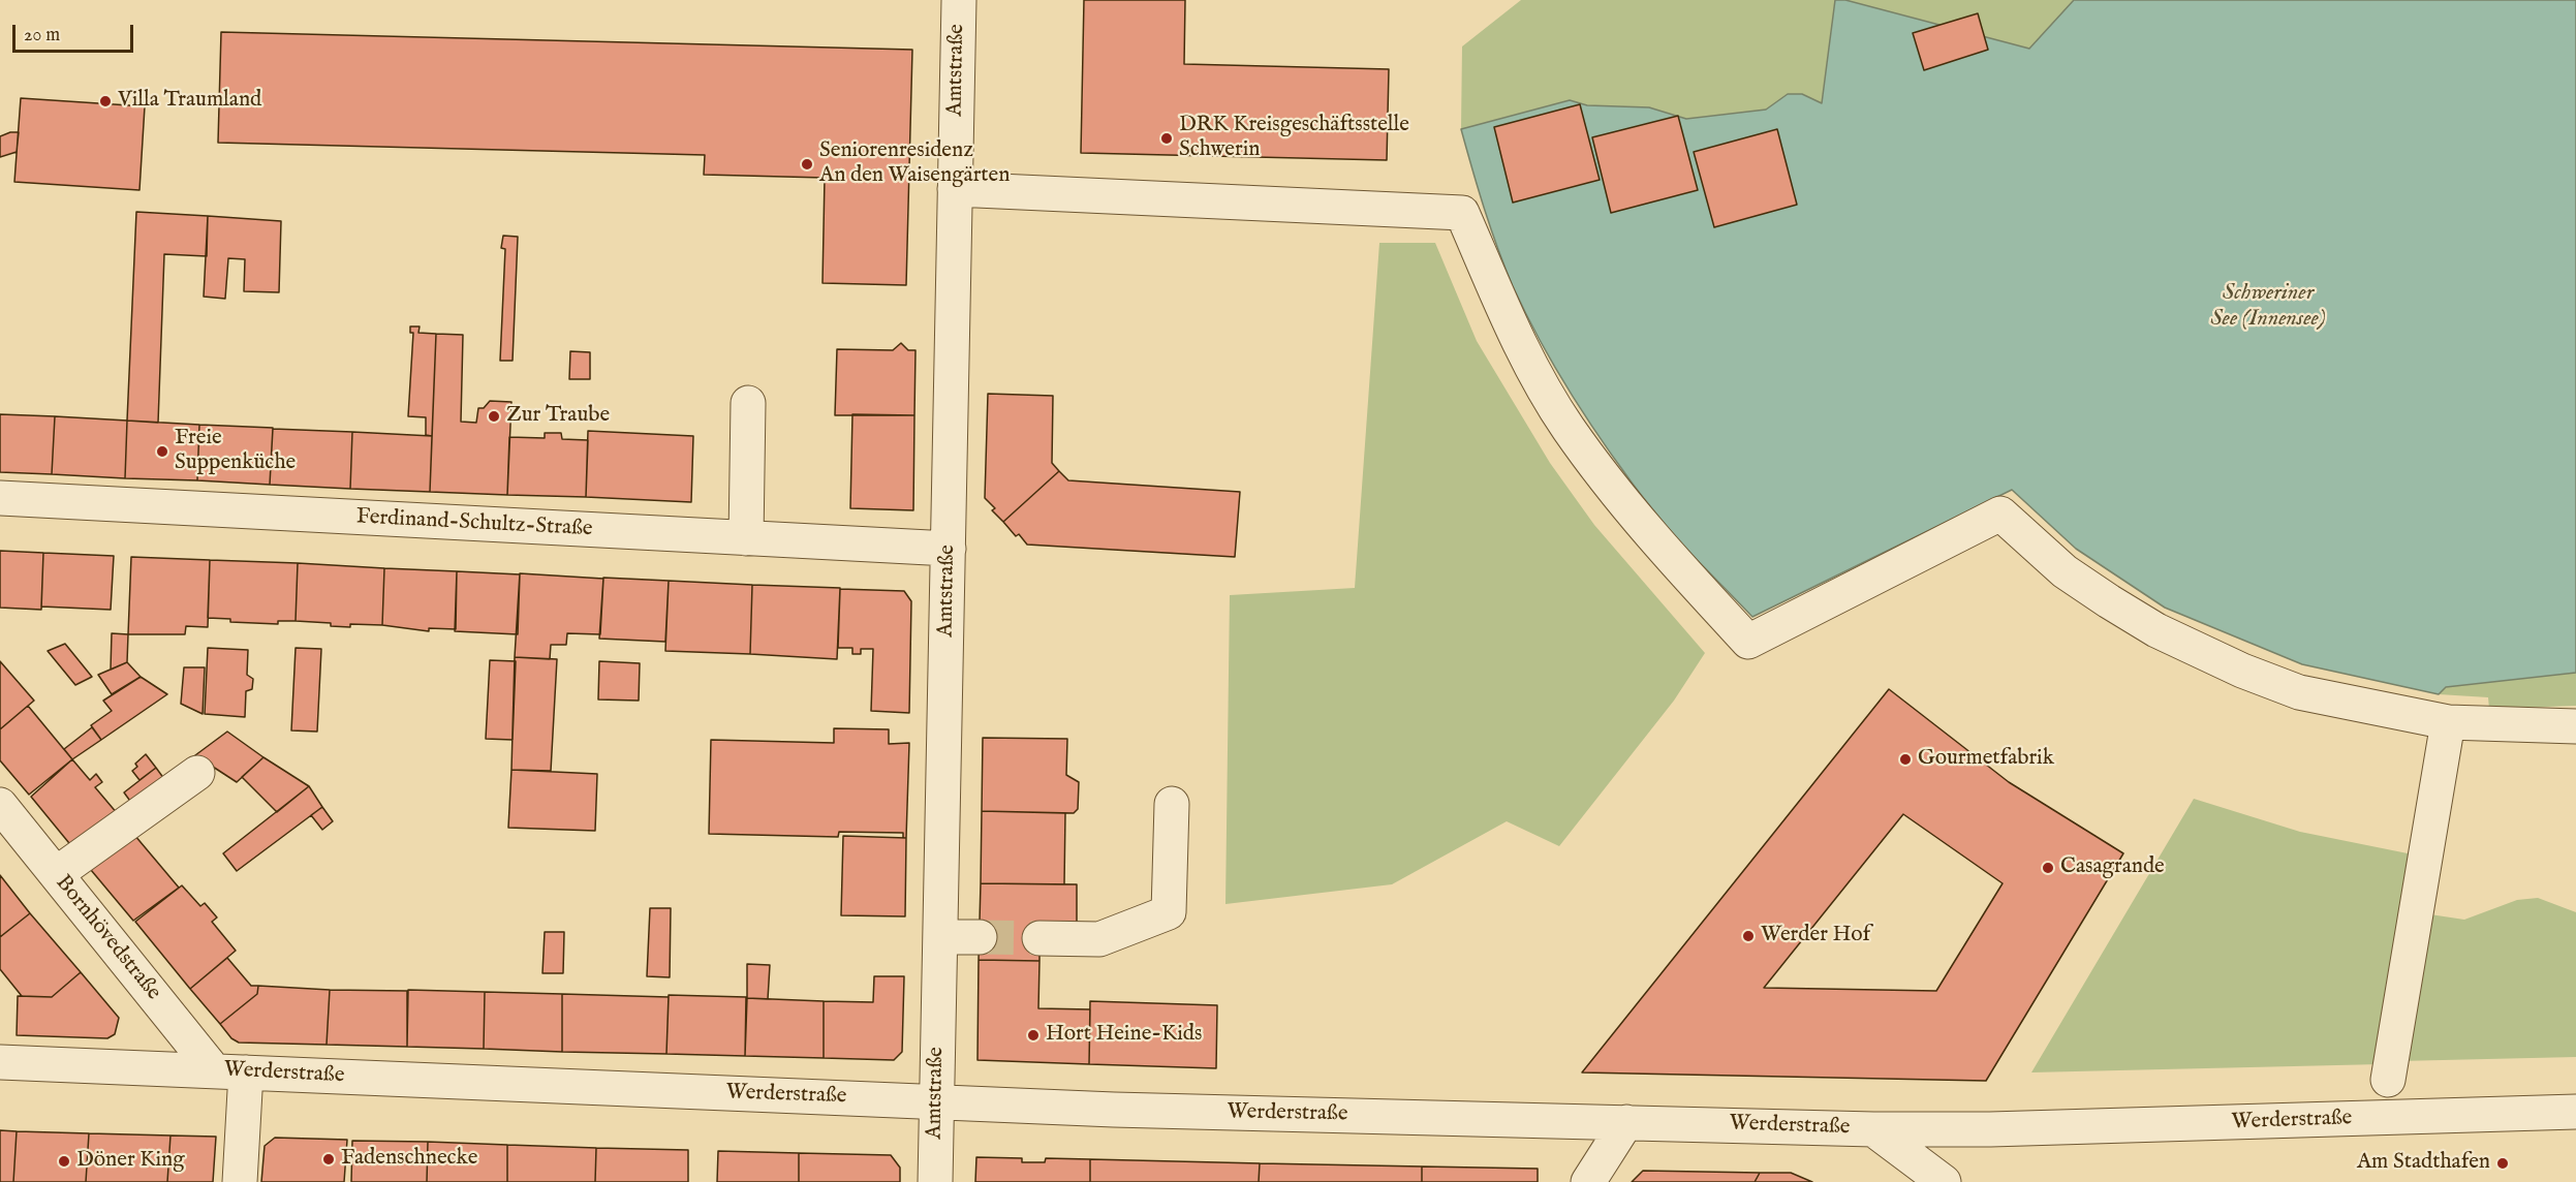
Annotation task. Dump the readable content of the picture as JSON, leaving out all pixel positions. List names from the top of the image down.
{
  "streets": {
    "street": [
      "Amtstraße",
      "Ferdinand-Schultz-Straße",
      "Bornhövedstraße",
      "Werderstraße"
    ]
  },
  "crossings": [
    ["Amtstraße", "Ferdinand-Schultz-Straße"],
    ["Amtstraße", "Werderstraße"],
    ["Bornhövedstraße", "Werderstraße"]
  ],
  "water": ["Schweriner See (Innensee)"],
  "places": [
    "Villa Traumland",
    "DRK Kreisgeschäftsstelle Schwerin",
    "Seniorenresidenz An den Waisengärten",
    "Zur Traube",
    "Freie Suppenküche",
    "Gourmetfabrik",
    "Casagrande",
    "Werder Hof",
    "Hort Heine-Kids",
    "Fadenschnecke",
    "Döner King",
    "Am Stadthafen"
  ],
  "scale_bar": "20 m"
}
